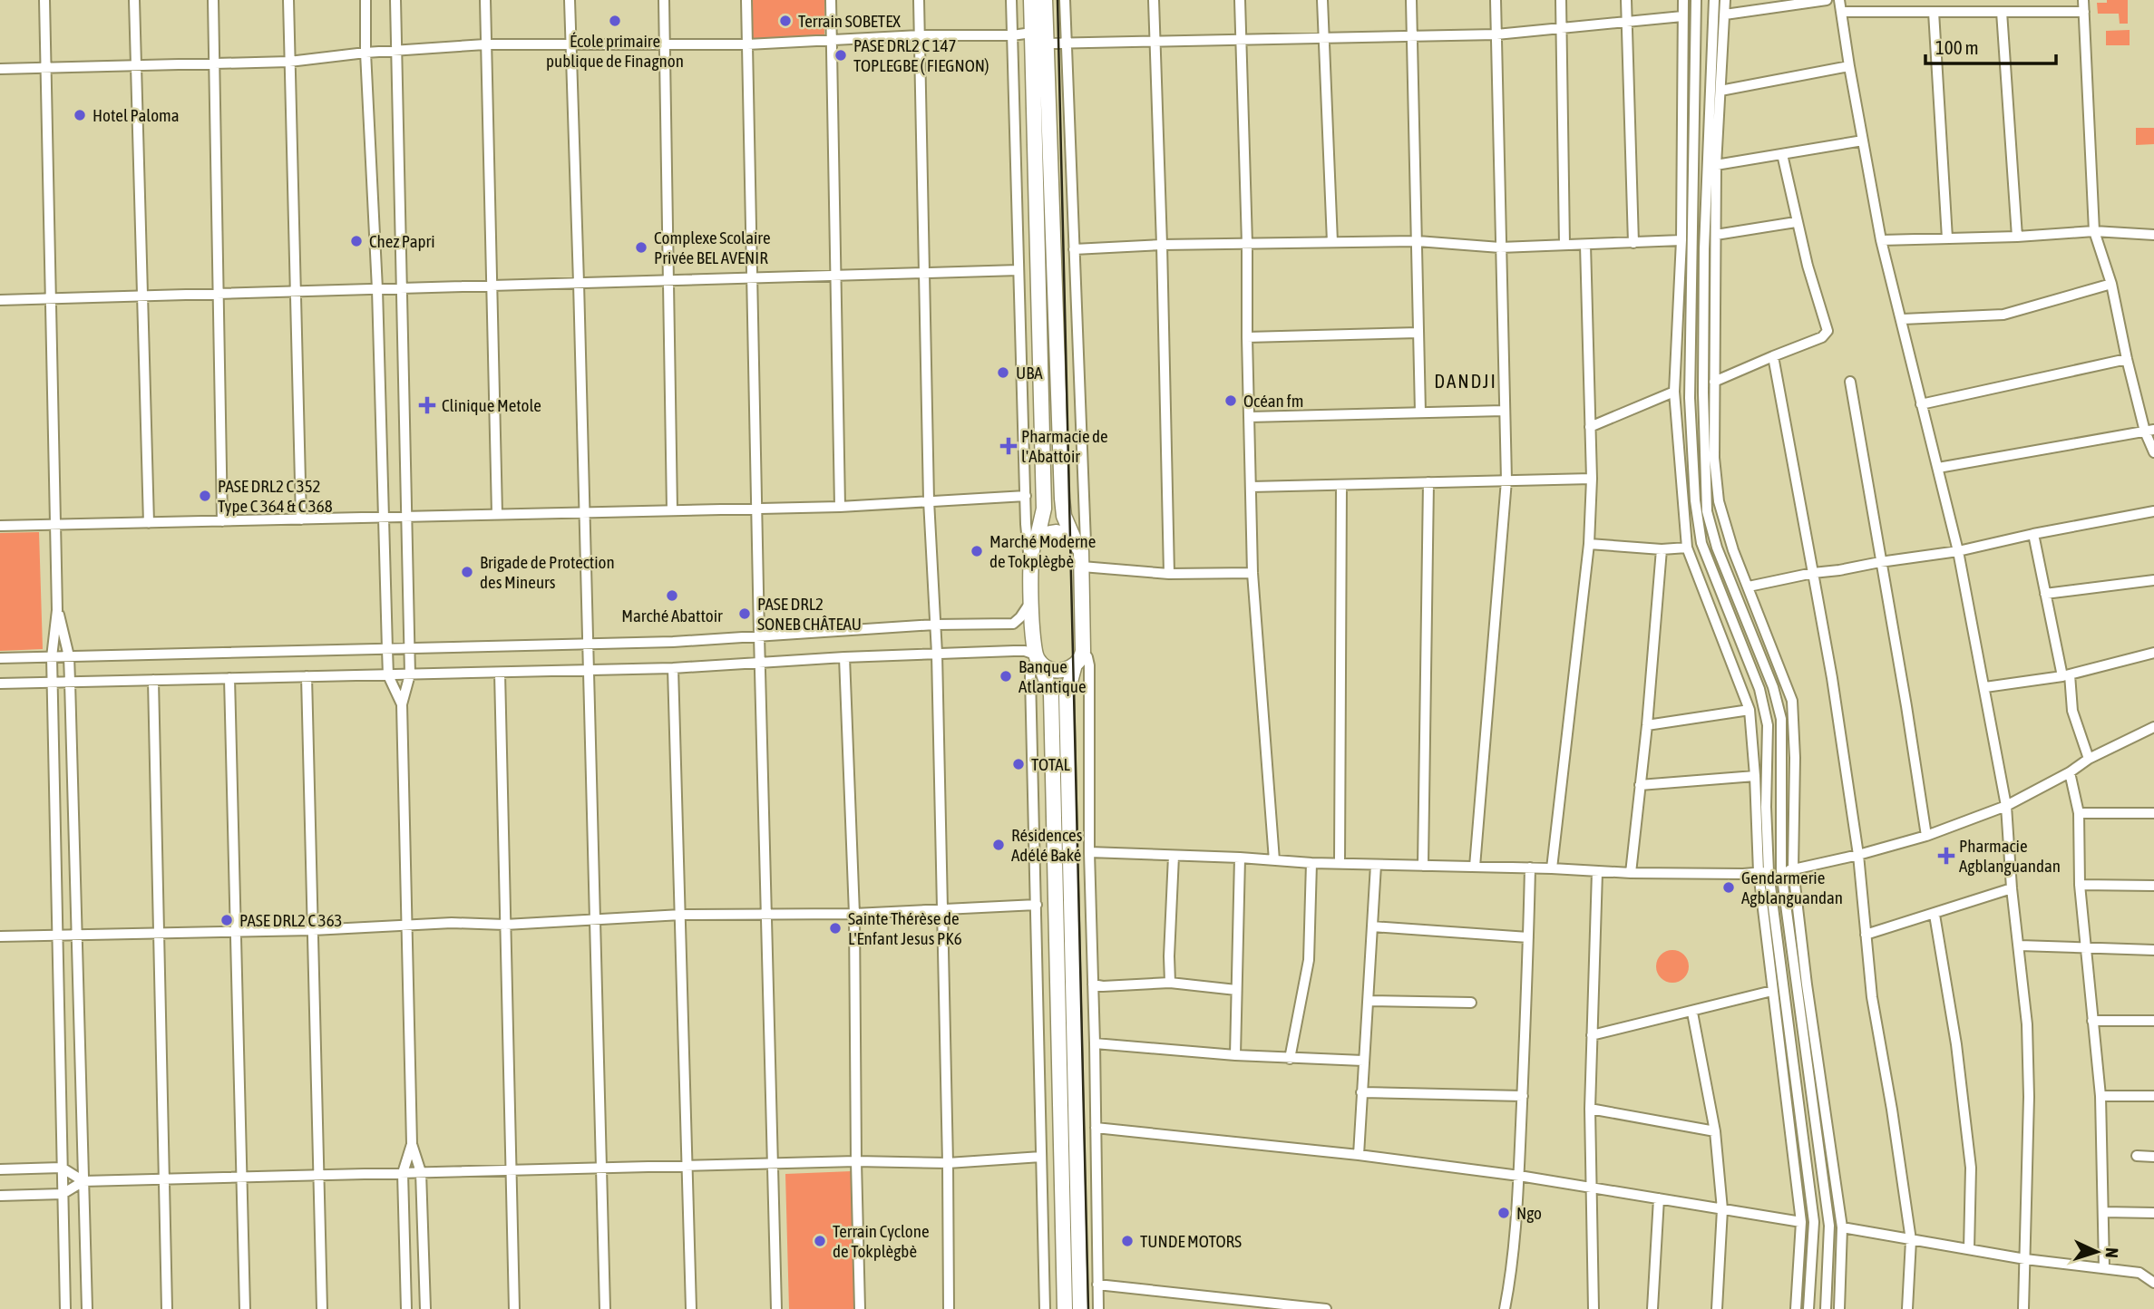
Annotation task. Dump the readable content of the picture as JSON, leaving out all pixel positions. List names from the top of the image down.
{
  "districts": ["DANDJI"],
  "places": {
    "other": [
      "École primaire publique de Finagnon",
      "Terrain SOBETEX",
      "PASE DRL2 C 147 TOPLEGBE ( FIEGNON)",
      "Hotel Paloma",
      "Chez Papri",
      "Complexe Scolaire Privée BEL AVENIR",
      "UBA",
      "Océan fm",
      "PASE DRL2 C 352 Type C 364 & C 368",
      "Marché Moderne de Tokplègbè",
      "Brigade de Protection des Mineurs",
      "Marché Abattoir",
      "PASE DRL2 SONEB CHÂTEAU",
      "Banque Atlantique",
      "TOTAL",
      "Résidences Adélé Baké",
      "Gendarmerie Agblanguandan",
      "PASE DRL2 C 363",
      "Sainte Thérèse de L'Enfant Jesus PK6",
      "Ngo",
      "Terrain Cyclone de Tokplègbè",
      "TUNDE MOTORS"
    ],
    "health": ["Clinique Metole", "Pharmacie de l'Abattoir", "Pharmacie Agblanguandan"]
  },
  "scale_bar": "100 m",
  "north": "right"
}
